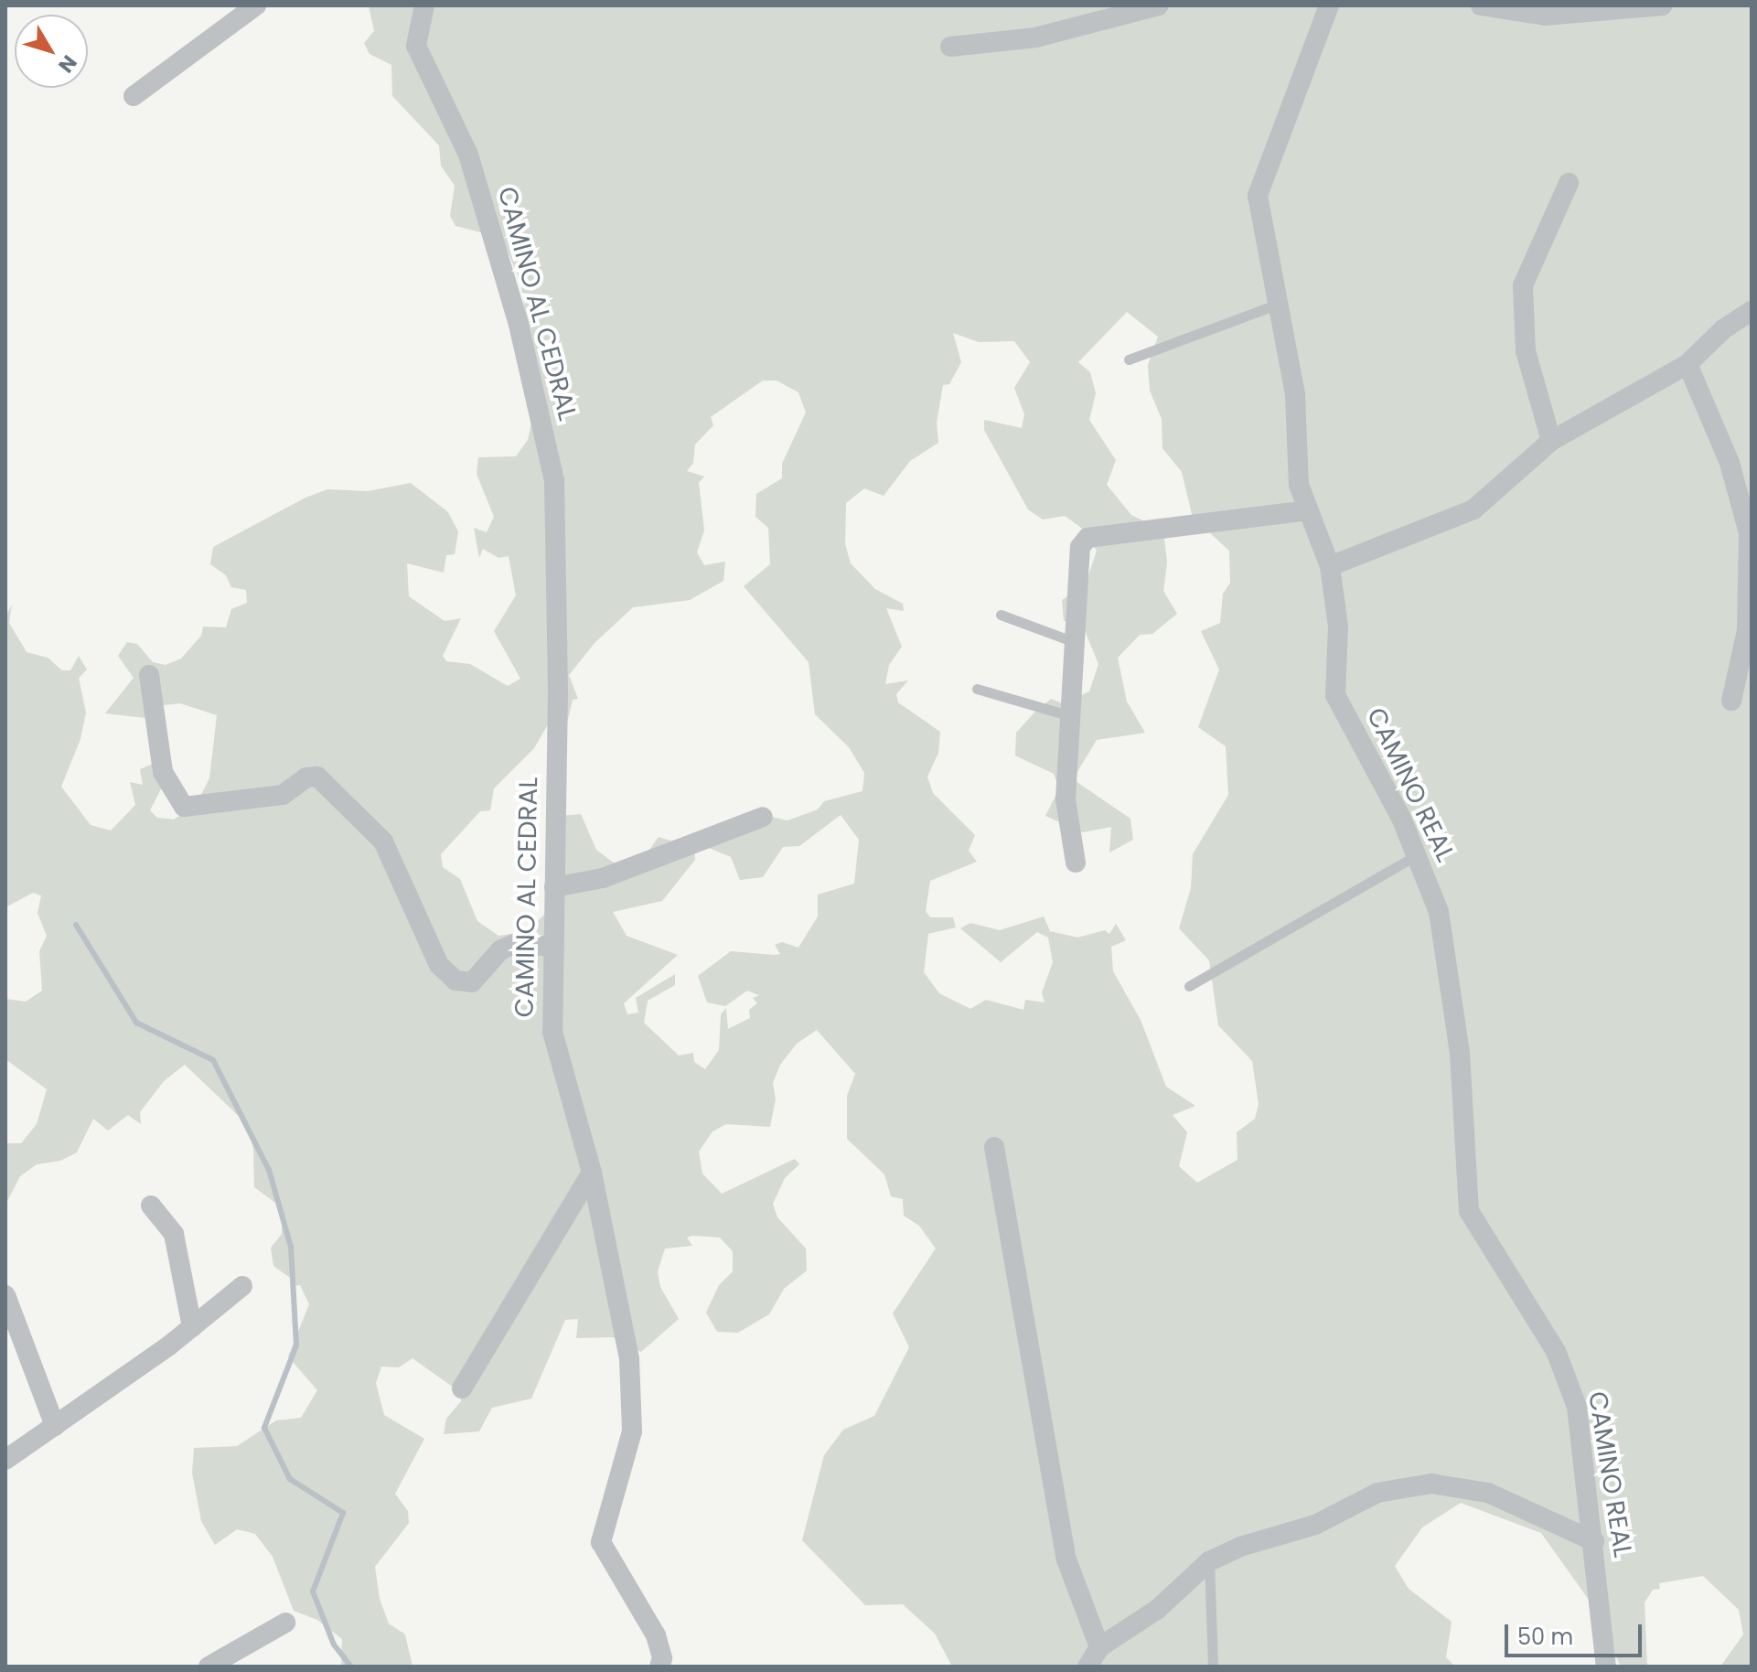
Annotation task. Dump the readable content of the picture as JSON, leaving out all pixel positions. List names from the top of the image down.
{
  "streets": {
    "street": ["CAMINO AL CEDRAL", "CAMINO REAL"]
  },
  "scale_bar": "50 m",
  "north": "bottom right"
}
